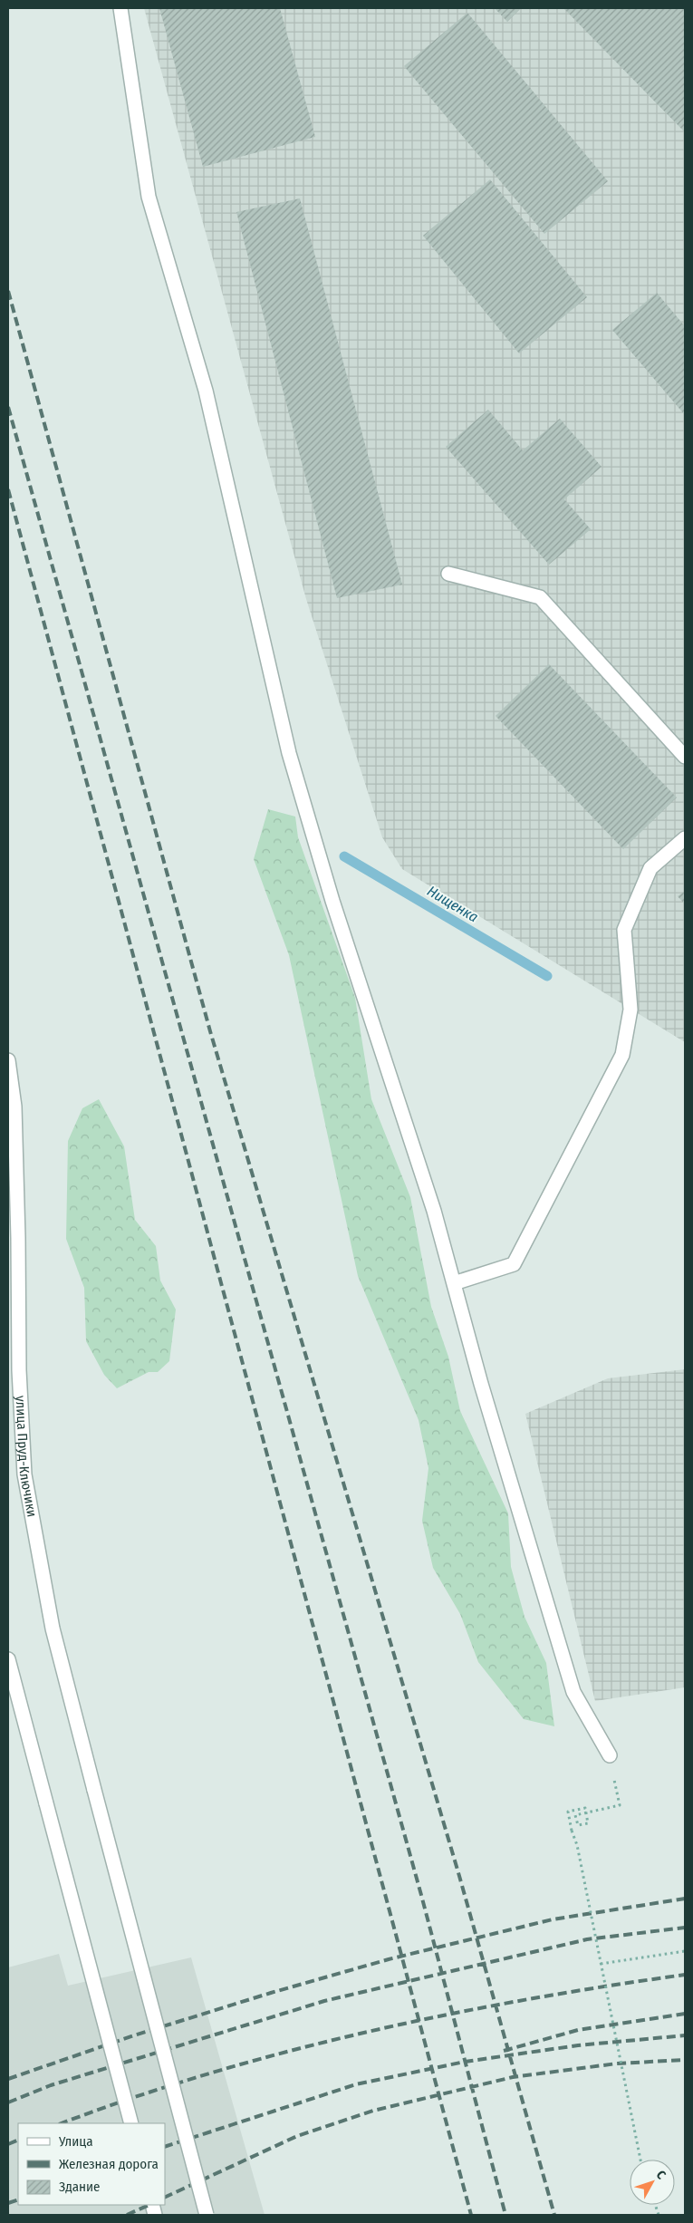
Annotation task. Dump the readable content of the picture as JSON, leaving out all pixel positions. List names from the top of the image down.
{
  "streets": {
    "street": ["улица Пруд-Ключики"]
  },
  "water": ["Нищенка"],
  "legend": ["Улица", "Железная дорога", "Здание"],
  "north": "top right"
}
